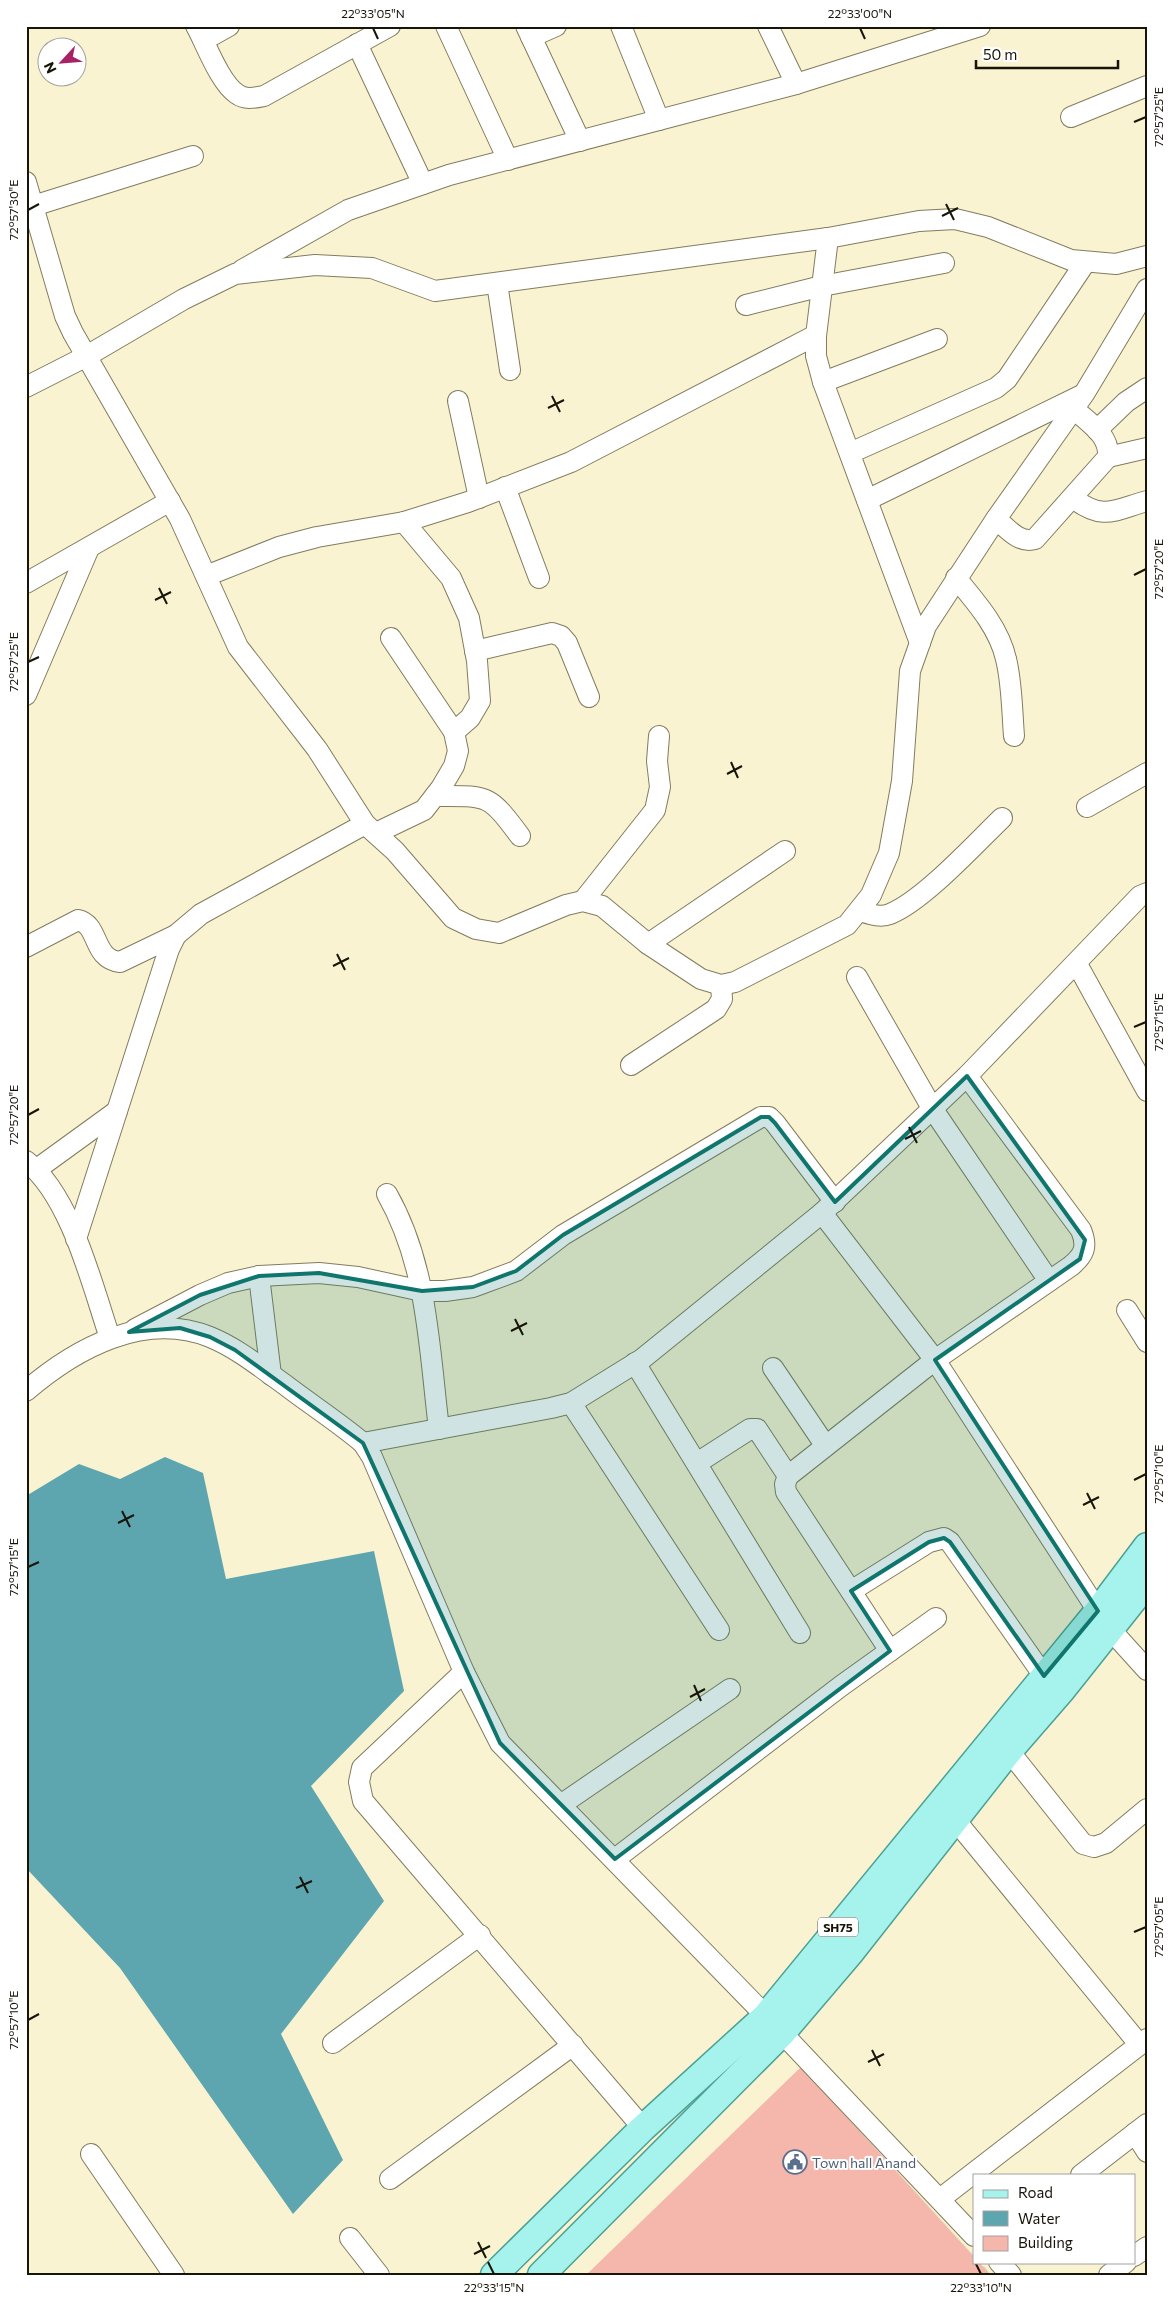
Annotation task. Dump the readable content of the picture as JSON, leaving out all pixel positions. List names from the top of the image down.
{
  "streets": {
    "main road": ["SH75"]
  },
  "places": {
    "public building": ["Town hall Anand"]
  },
  "legend": ["Road", "Water", "Building"],
  "scale_bar": "50 m",
  "north": "bottom left",
  "coordinates": [
    "22°33'05\"N",
    "22°33'00\"N",
    "72°57'25\"E",
    "72°57'30\"E",
    "72°57'20\"E",
    "72°57'15\"E",
    "72°57'10\"E",
    "72°57'05\"E",
    "22°33'15\"N",
    "22°33'10\"N"
  ]
}
